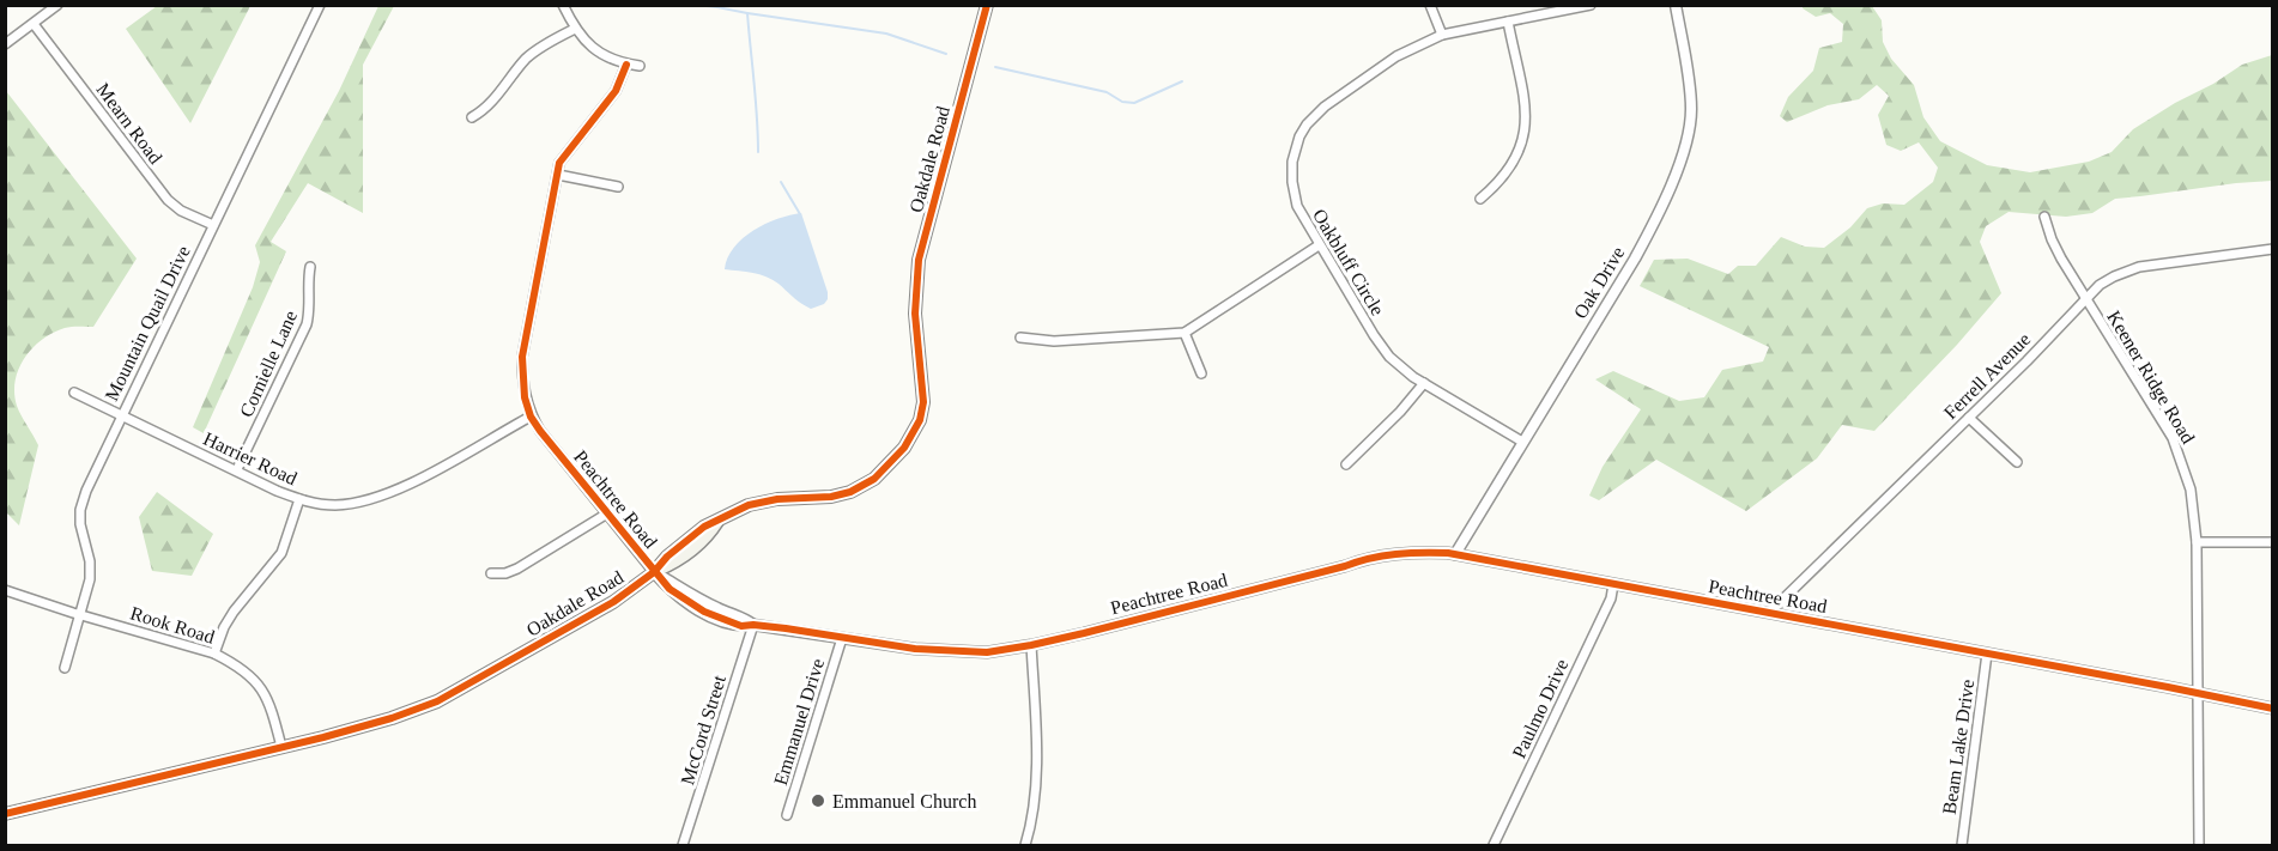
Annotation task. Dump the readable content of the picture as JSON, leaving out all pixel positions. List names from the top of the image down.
{
  "streets": {
    "main road": ["Oakdale Road"],
    "street": [
      "Mearn Road",
      "Oakbluff Circle",
      "Oak Drive",
      "Mountain Quail Drive",
      "Cornielle Lane",
      "Ferrell Avenue",
      "Keener Ridge Road",
      "Harrier Road",
      "Peachtree Road",
      "Rook Road",
      "Paulmo Drive",
      "Emmanuel Drive",
      "McCord Street",
      "Beam Lake Drive"
    ]
  },
  "crossings": [
    ["Mearn Road", "Mountain Quail Drive"],
    ["Oakdale Road", "Peachtree Road"],
    ["Oakdale Road", "Rook Road"],
    ["Oakbluff Circle", "Oak Drive"],
    ["Oak Drive", "Peachtree Road"],
    ["Mountain Quail Drive", "Harrier Road"],
    ["Mountain Quail Drive", "Rook Road"],
    ["Cornielle Lane", "Harrier Road"],
    ["Ferrell Avenue", "Keener Ridge Road"],
    ["Ferrell Avenue", "Peachtree Road"],
    ["Keener Ridge Road", "Peachtree Road"],
    ["Harrier Road", "Peachtree Road"],
    ["Peachtree Road", "Paulmo Drive"],
    ["Peachtree Road", "Emmanuel Drive"],
    ["Peachtree Road", "McCord Street"],
    ["Peachtree Road", "Beam Lake Drive"]
  ],
  "places": ["Emmanuel Church"]
}
